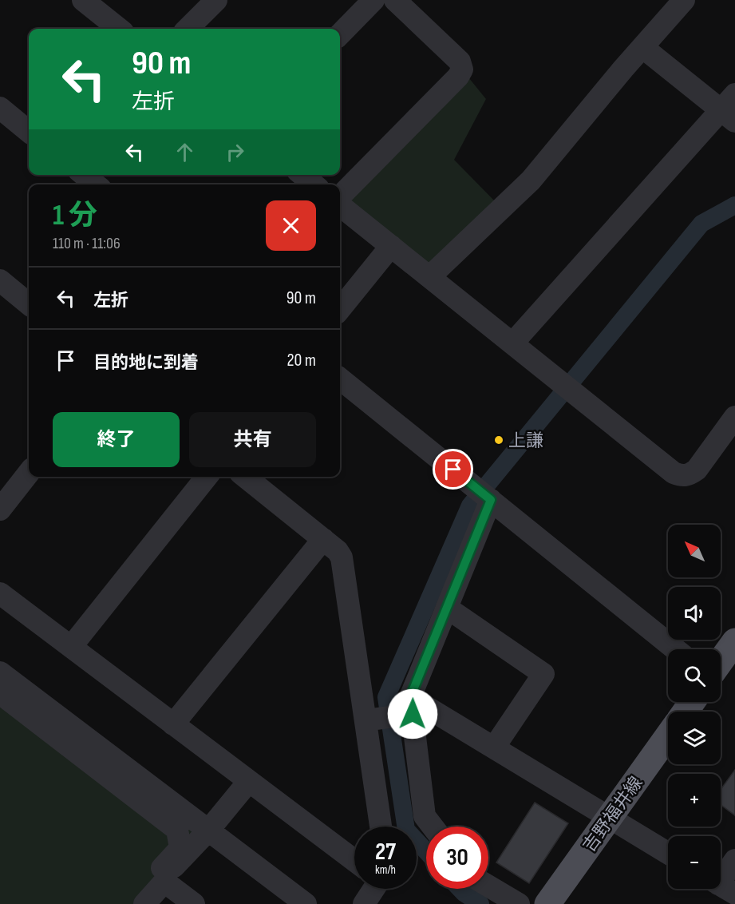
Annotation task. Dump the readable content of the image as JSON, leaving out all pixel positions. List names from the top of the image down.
{
  "streets": {
    "main road": ["吉野福井線"]
  },
  "places": ["上謙"],
  "north": "top left",
  "page": {
    "turn": ["90 m", "左折"],
    "heading": ["1 分", "110 m · 11:06"],
    "list": [
      {
        "name": "左折",
        "value": "90 m"
      },
      {
        "name": "目的地に到着",
        "value": "20 m"
      }
    ],
    "buttons": ["終了", "共有"],
    "map_buttons": ["+", "−"],
    "speed": "27 km/h",
    "limit": "30"
  }
}
